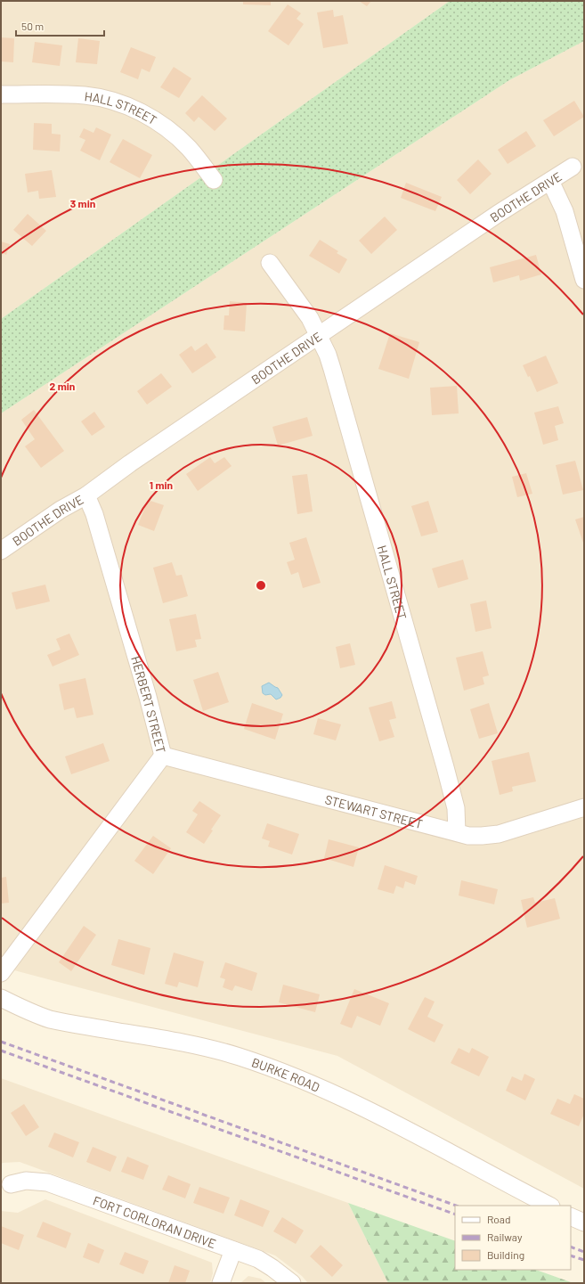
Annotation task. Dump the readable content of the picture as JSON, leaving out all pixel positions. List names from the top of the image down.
{
  "streets": {
    "street": [
      "HALL STREET",
      "BOOTHE DRIVE",
      "HERBERT STREET",
      "STEWART STREET",
      "BURKE ROAD",
      "FORT CORLORAN DRIVE"
    ]
  },
  "crossings": [
    ["HALL STREET", "BOOTHE DRIVE"],
    ["HALL STREET", "STEWART STREET"],
    ["BOOTHE DRIVE", "HERBERT STREET"],
    ["HERBERT STREET", "STEWART STREET"]
  ],
  "legend": ["Road", "Railway", "Building"],
  "scale_bar": "50 m",
  "rings": ["3 min", "2 min", "1 min"]
}
